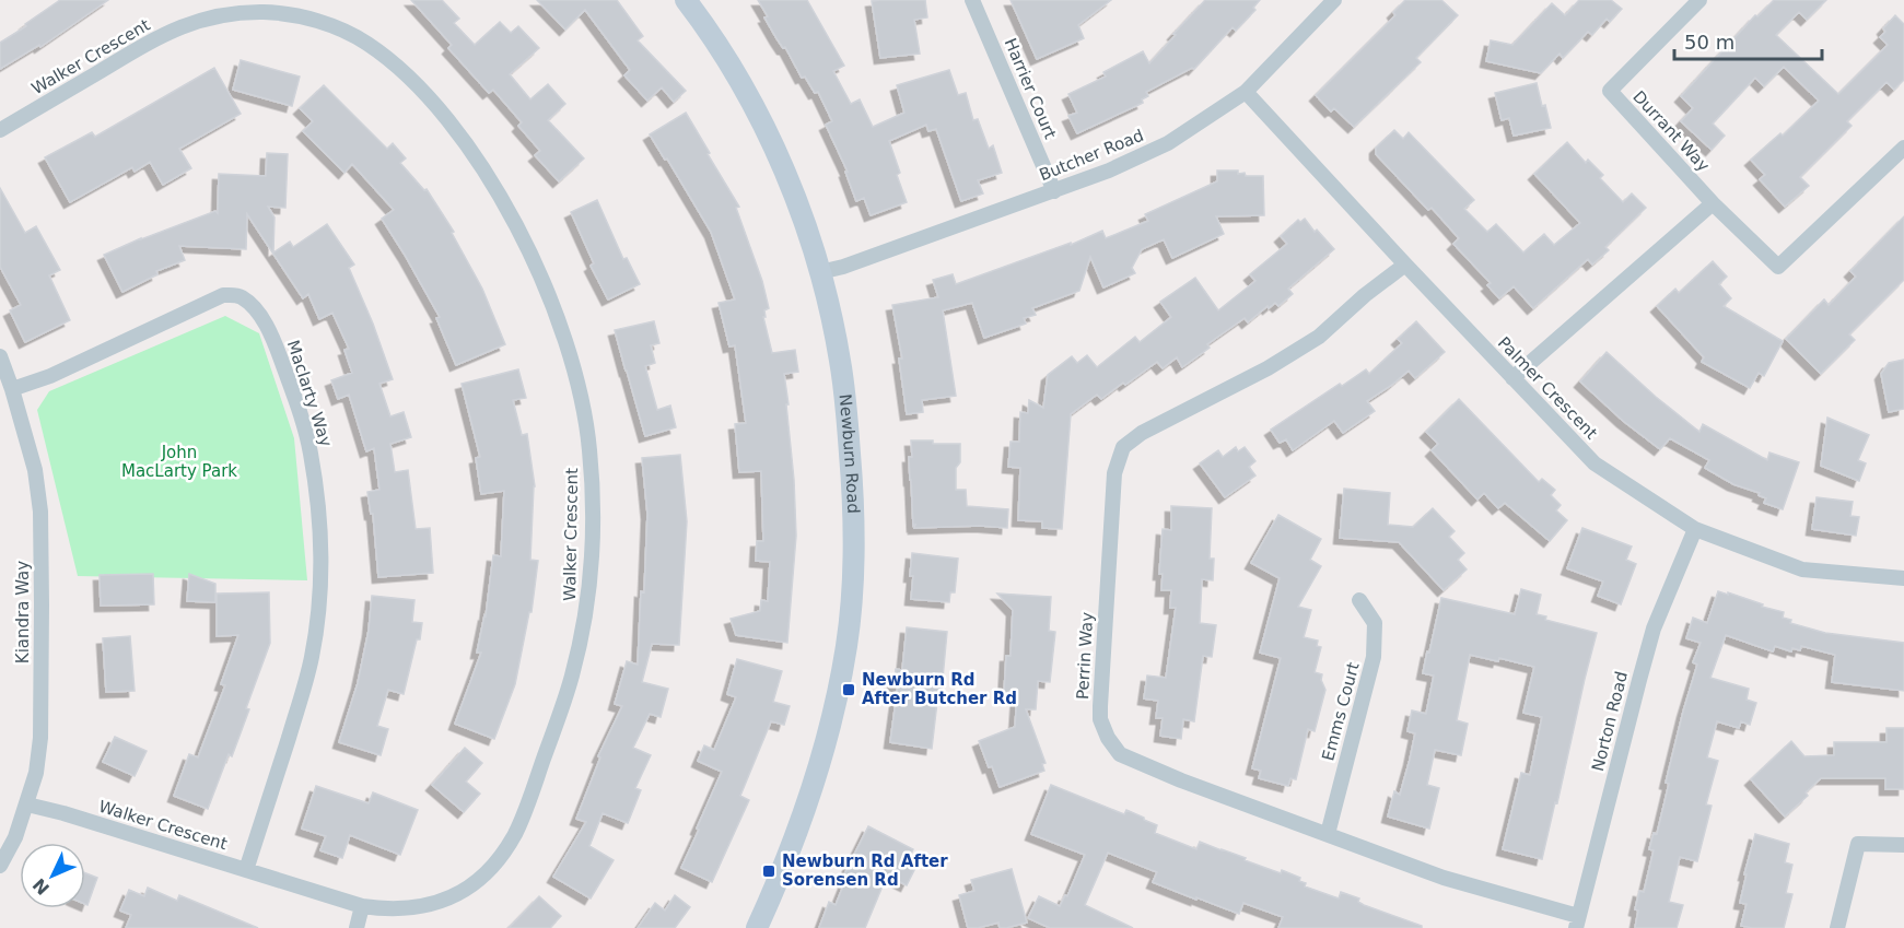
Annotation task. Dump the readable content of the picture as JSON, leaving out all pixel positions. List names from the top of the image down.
{
  "streets": {
    "street": [
      "Walker Crescent",
      "Harrier Court",
      "Durrant Way",
      "Butcher Road",
      "Palmer Crescent",
      "Maclarty Way",
      "Newburn Road",
      "Kiandra Way",
      "Perrin Way",
      "Emms Court",
      "Norton Road"
    ]
  },
  "crossings": [
    ["Walker Crescent", "Maclarty Way"],
    ["Walker Crescent", "Kiandra Way"],
    ["Harrier Court", "Butcher Road"],
    ["Butcher Road", "Palmer Crescent"],
    ["Butcher Road", "Newburn Road"],
    ["Palmer Crescent", "Perrin Way"],
    ["Palmer Crescent", "Norton Road"],
    ["Maclarty Way", "Kiandra Way"],
    ["Perrin Way", "Emms Court"],
    ["Perrin Way", "Norton Road"]
  ],
  "parks": ["John MacLarty Park"],
  "places": {
    "transit": ["Newburn Rd After Butcher Rd", "Newburn Rd After Sorensen Rd"]
  },
  "scale_bar": "50 m",
  "north": "bottom left"
}
